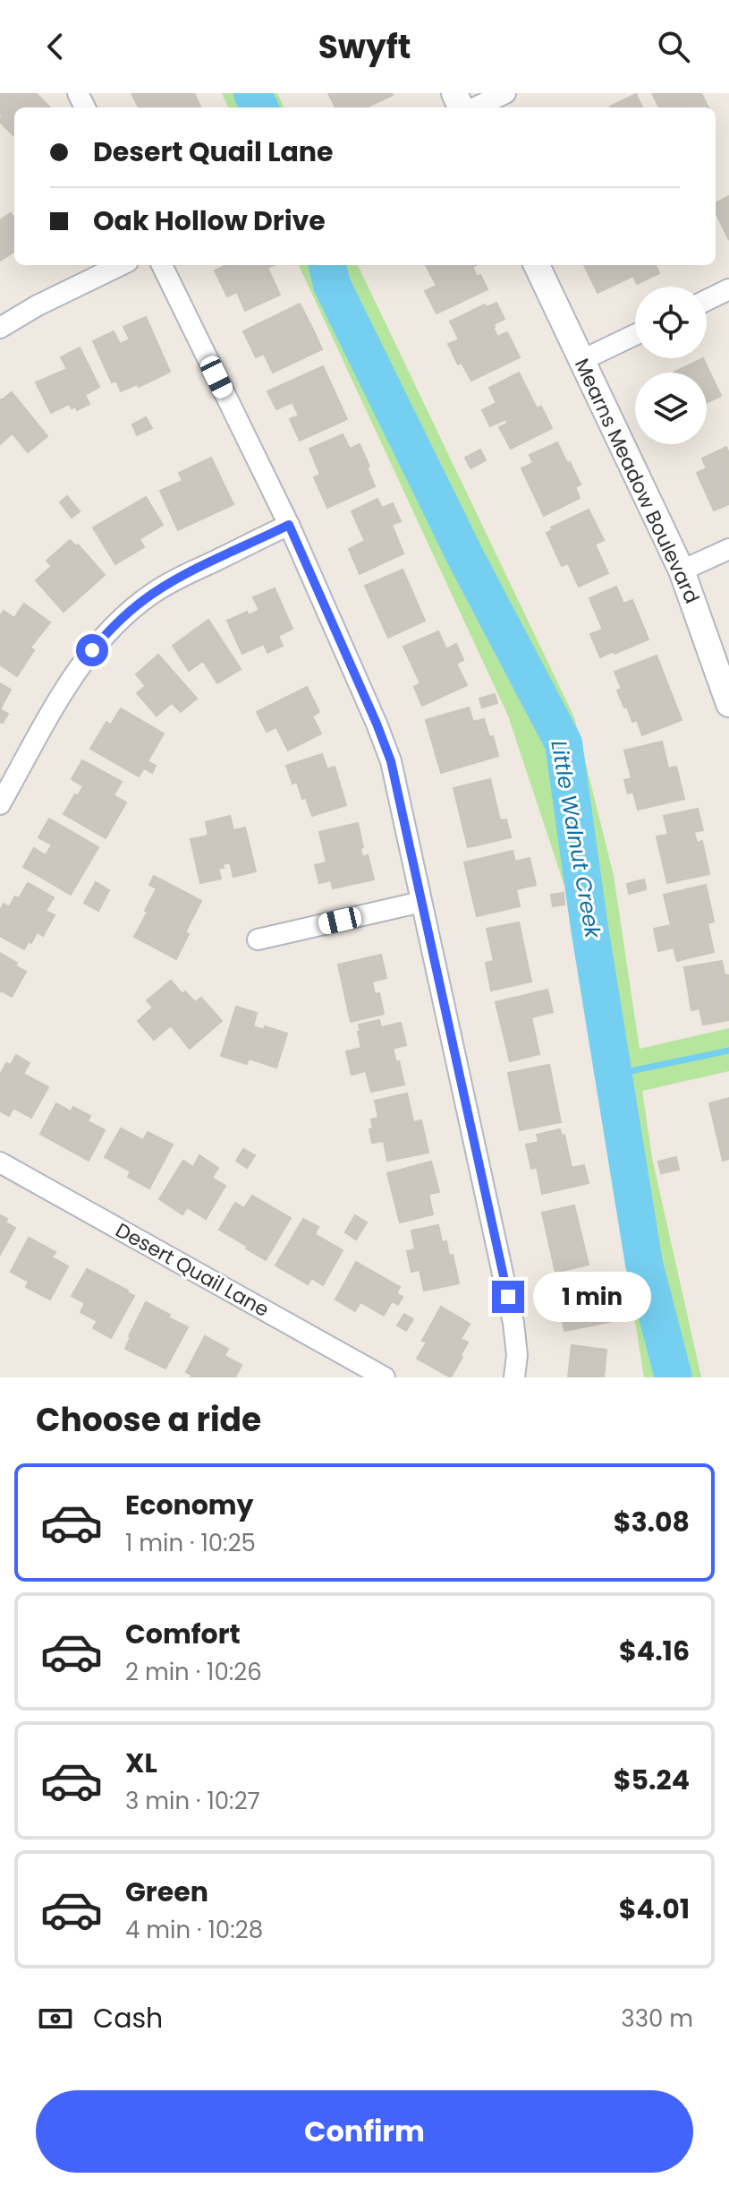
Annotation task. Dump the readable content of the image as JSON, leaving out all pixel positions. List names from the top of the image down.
{
  "streets": {
    "street": ["Mearns Meadow Boulevard", "Desert Quail Lane"]
  },
  "water": ["Little Walnut Creek"],
  "page": {
    "header": "Swyft",
    "banner": ["Desert Quail Lane", "Oak Hollow Drive"],
    "bubble": "1 min",
    "heading": "Choose a ride",
    "list": [
      {
        "name": "Economy",
        "note": "1 min · 10:25",
        "value": "$3.08"
      },
      {
        "name": "Comfort",
        "note": "2 min · 10:26",
        "value": "$4.16"
      },
      {
        "name": "XL",
        "note": "3 min · 10:27",
        "value": "$5.24"
      },
      {
        "name": "Green",
        "note": "4 min · 10:28",
        "value": "$4.01"
      }
    ],
    "pay": ["Cash", "330 m"],
    "buttons": "Confirm"
  }
}
